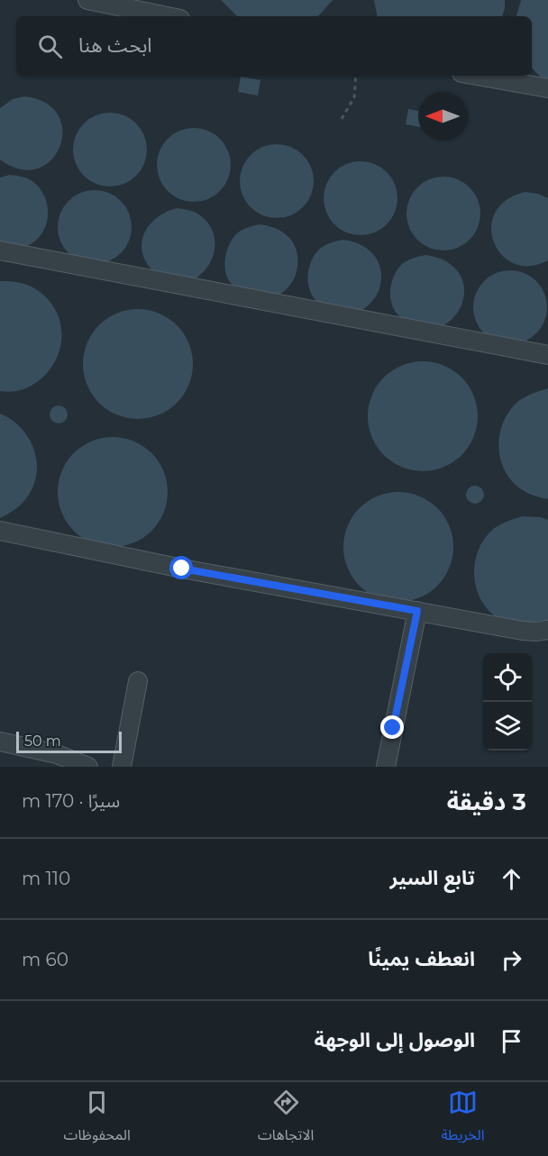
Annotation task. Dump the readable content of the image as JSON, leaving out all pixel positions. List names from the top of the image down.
{
  "scale_bar": "50 m",
  "north": "left",
  "page": {
    "search": "ابحث هنا",
    "scale": "50 m",
    "heading": ["3 دقيقة", "سيرًا · 170 m"],
    "list": [
      ["تابع السير", "110 m"],
      ["انعطف يمينًا", "60 m"],
      "الوصول إلى الوجهة"
    ],
    "nav": ["الخريطة", "الاتجاهات", "المحفوظات"]
  }
}
